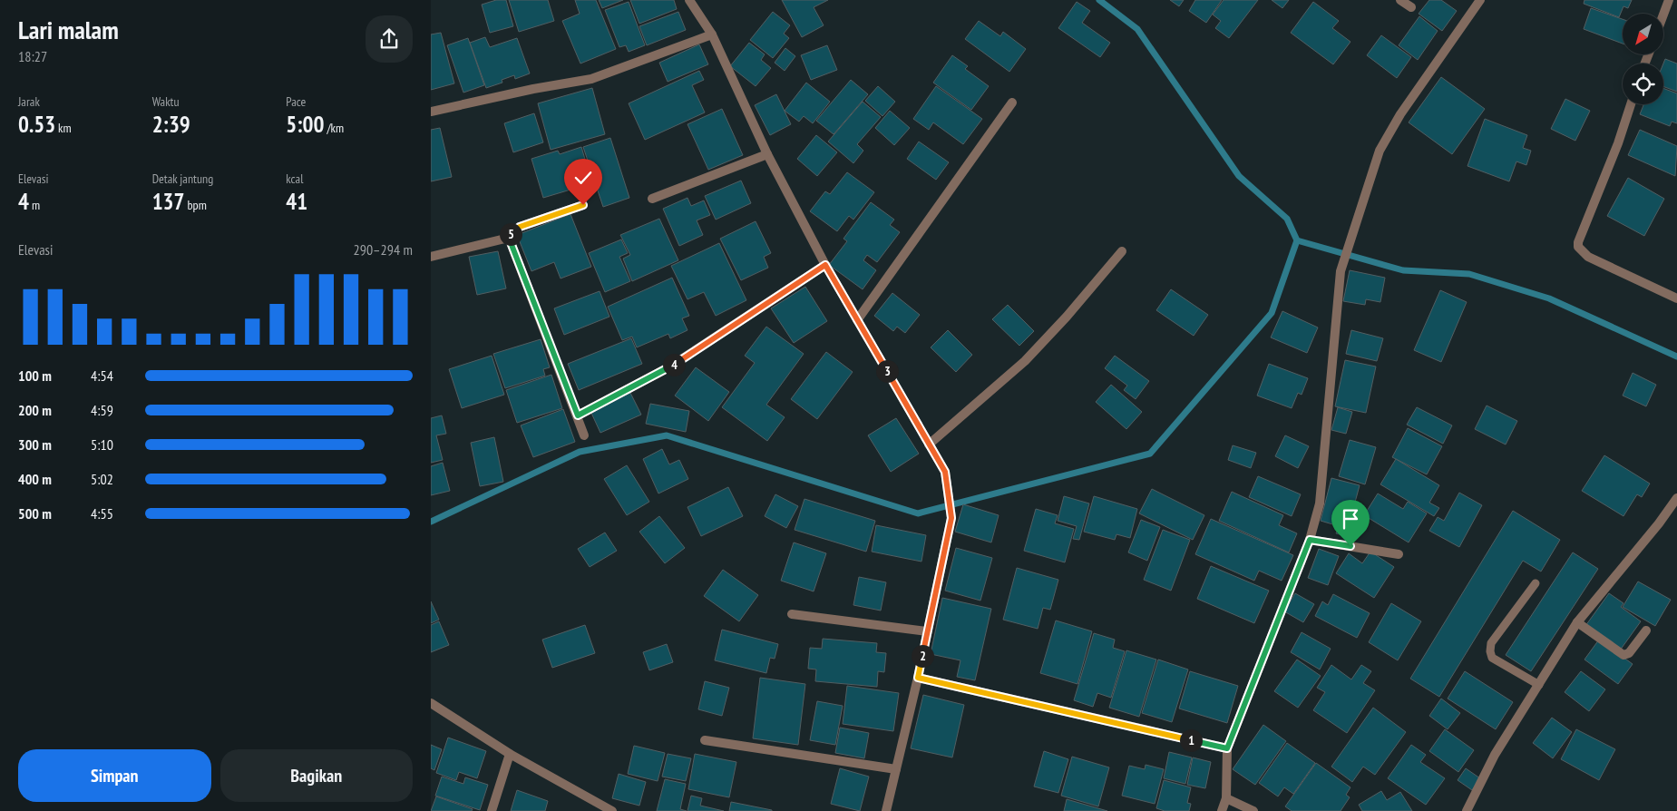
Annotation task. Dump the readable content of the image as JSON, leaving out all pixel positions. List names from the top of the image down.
{
  "north": "bottom left",
  "page": {
    "heading": ["Lari malam", "18:27"],
    "stats": [
      ["Jarak", "0.53 km"],
      ["Waktu", "2:39"],
      ["Pace", "5:00 /km"],
      ["Elevasi", "4 m"],
      ["Detak jantung", "137 bpm"],
      ["kcal", "41"]
    ],
    "pins": [
      "5",
      "4",
      "3",
      "2",
      "1"
    ],
    "chart": ["Elevasi", "290–294 m"],
    "list": [
      {
        "name": "100 m",
        "note": "4:54"
      },
      {
        "name": "200 m",
        "note": "4:59"
      },
      {
        "name": "300 m",
        "note": "5:10"
      },
      {
        "name": "400 m",
        "note": "5:02"
      },
      {
        "name": "500 m",
        "note": "4:55"
      }
    ],
    "buttons": ["Simpan", "Bagikan"]
  }
}
